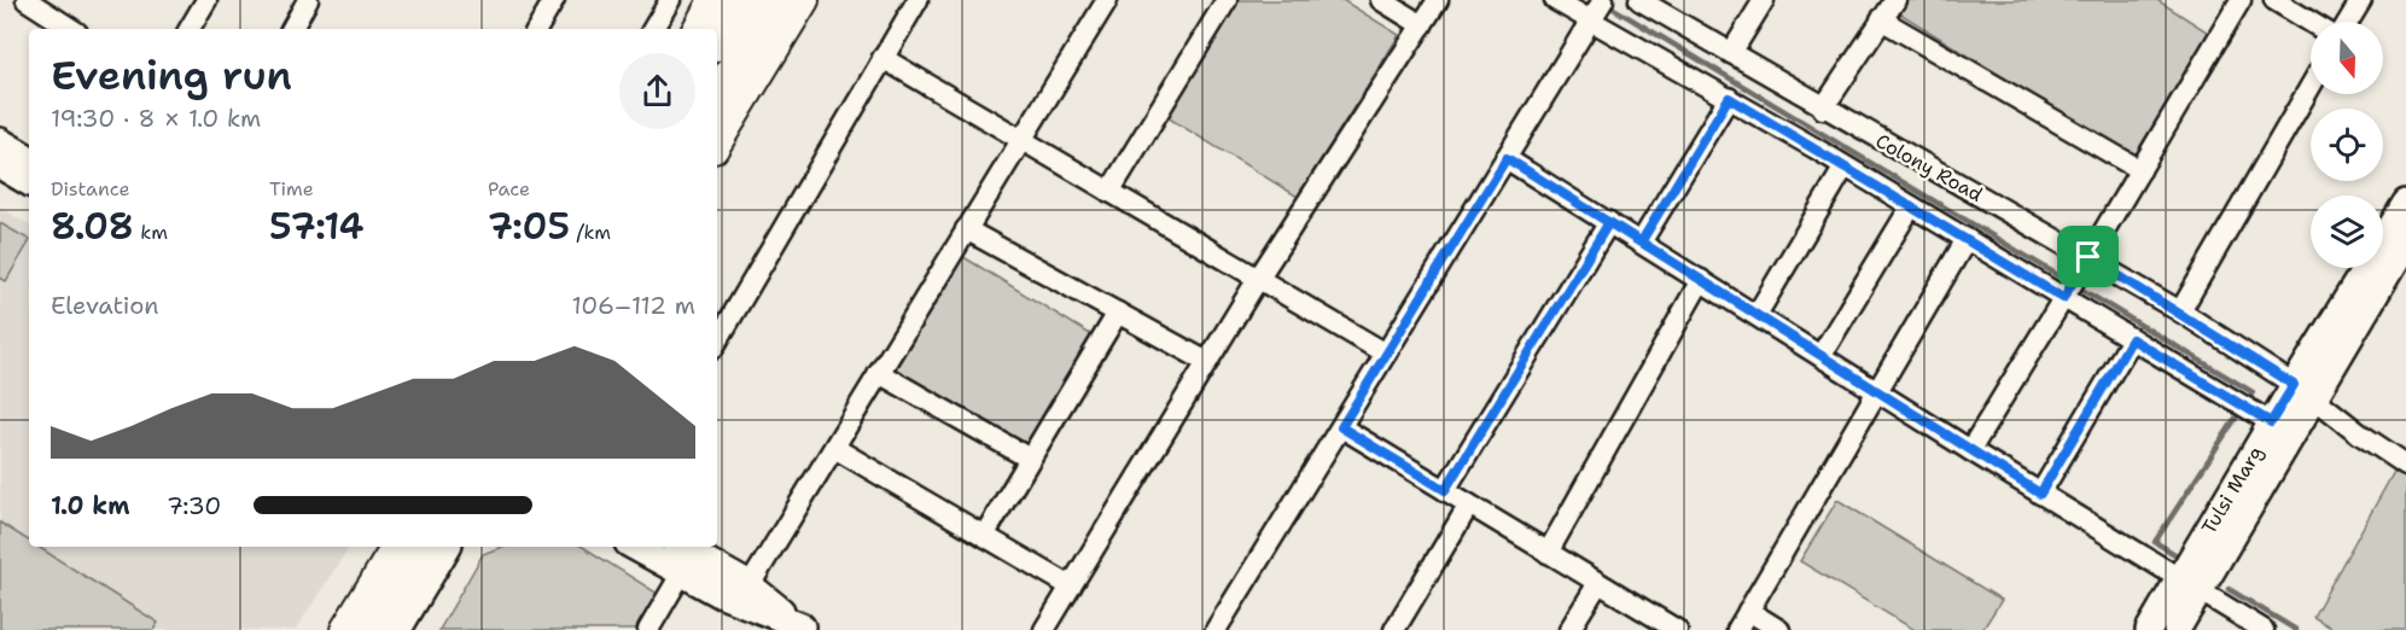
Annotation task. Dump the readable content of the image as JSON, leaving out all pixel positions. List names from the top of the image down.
{
  "streets": {
    "street": ["Colony Road", "Tulsi Marg"]
  },
  "crossings": [
    ["Colony Road", "Tulsi Marg"]
  ],
  "north": "bottom",
  "page": {
    "heading": ["Evening run", "19:30 · 8 × 1.0 km"],
    "stats": [
      ["Distance", "8.08 km"],
      ["Time", "57:14"],
      ["Pace", "7:05 /km"]
    ],
    "chart": ["Elevation", "106–112 m"],
    "list": [
      {
        "name": "1.0 km",
        "note": "7:30"
      }
    ]
  }
}
